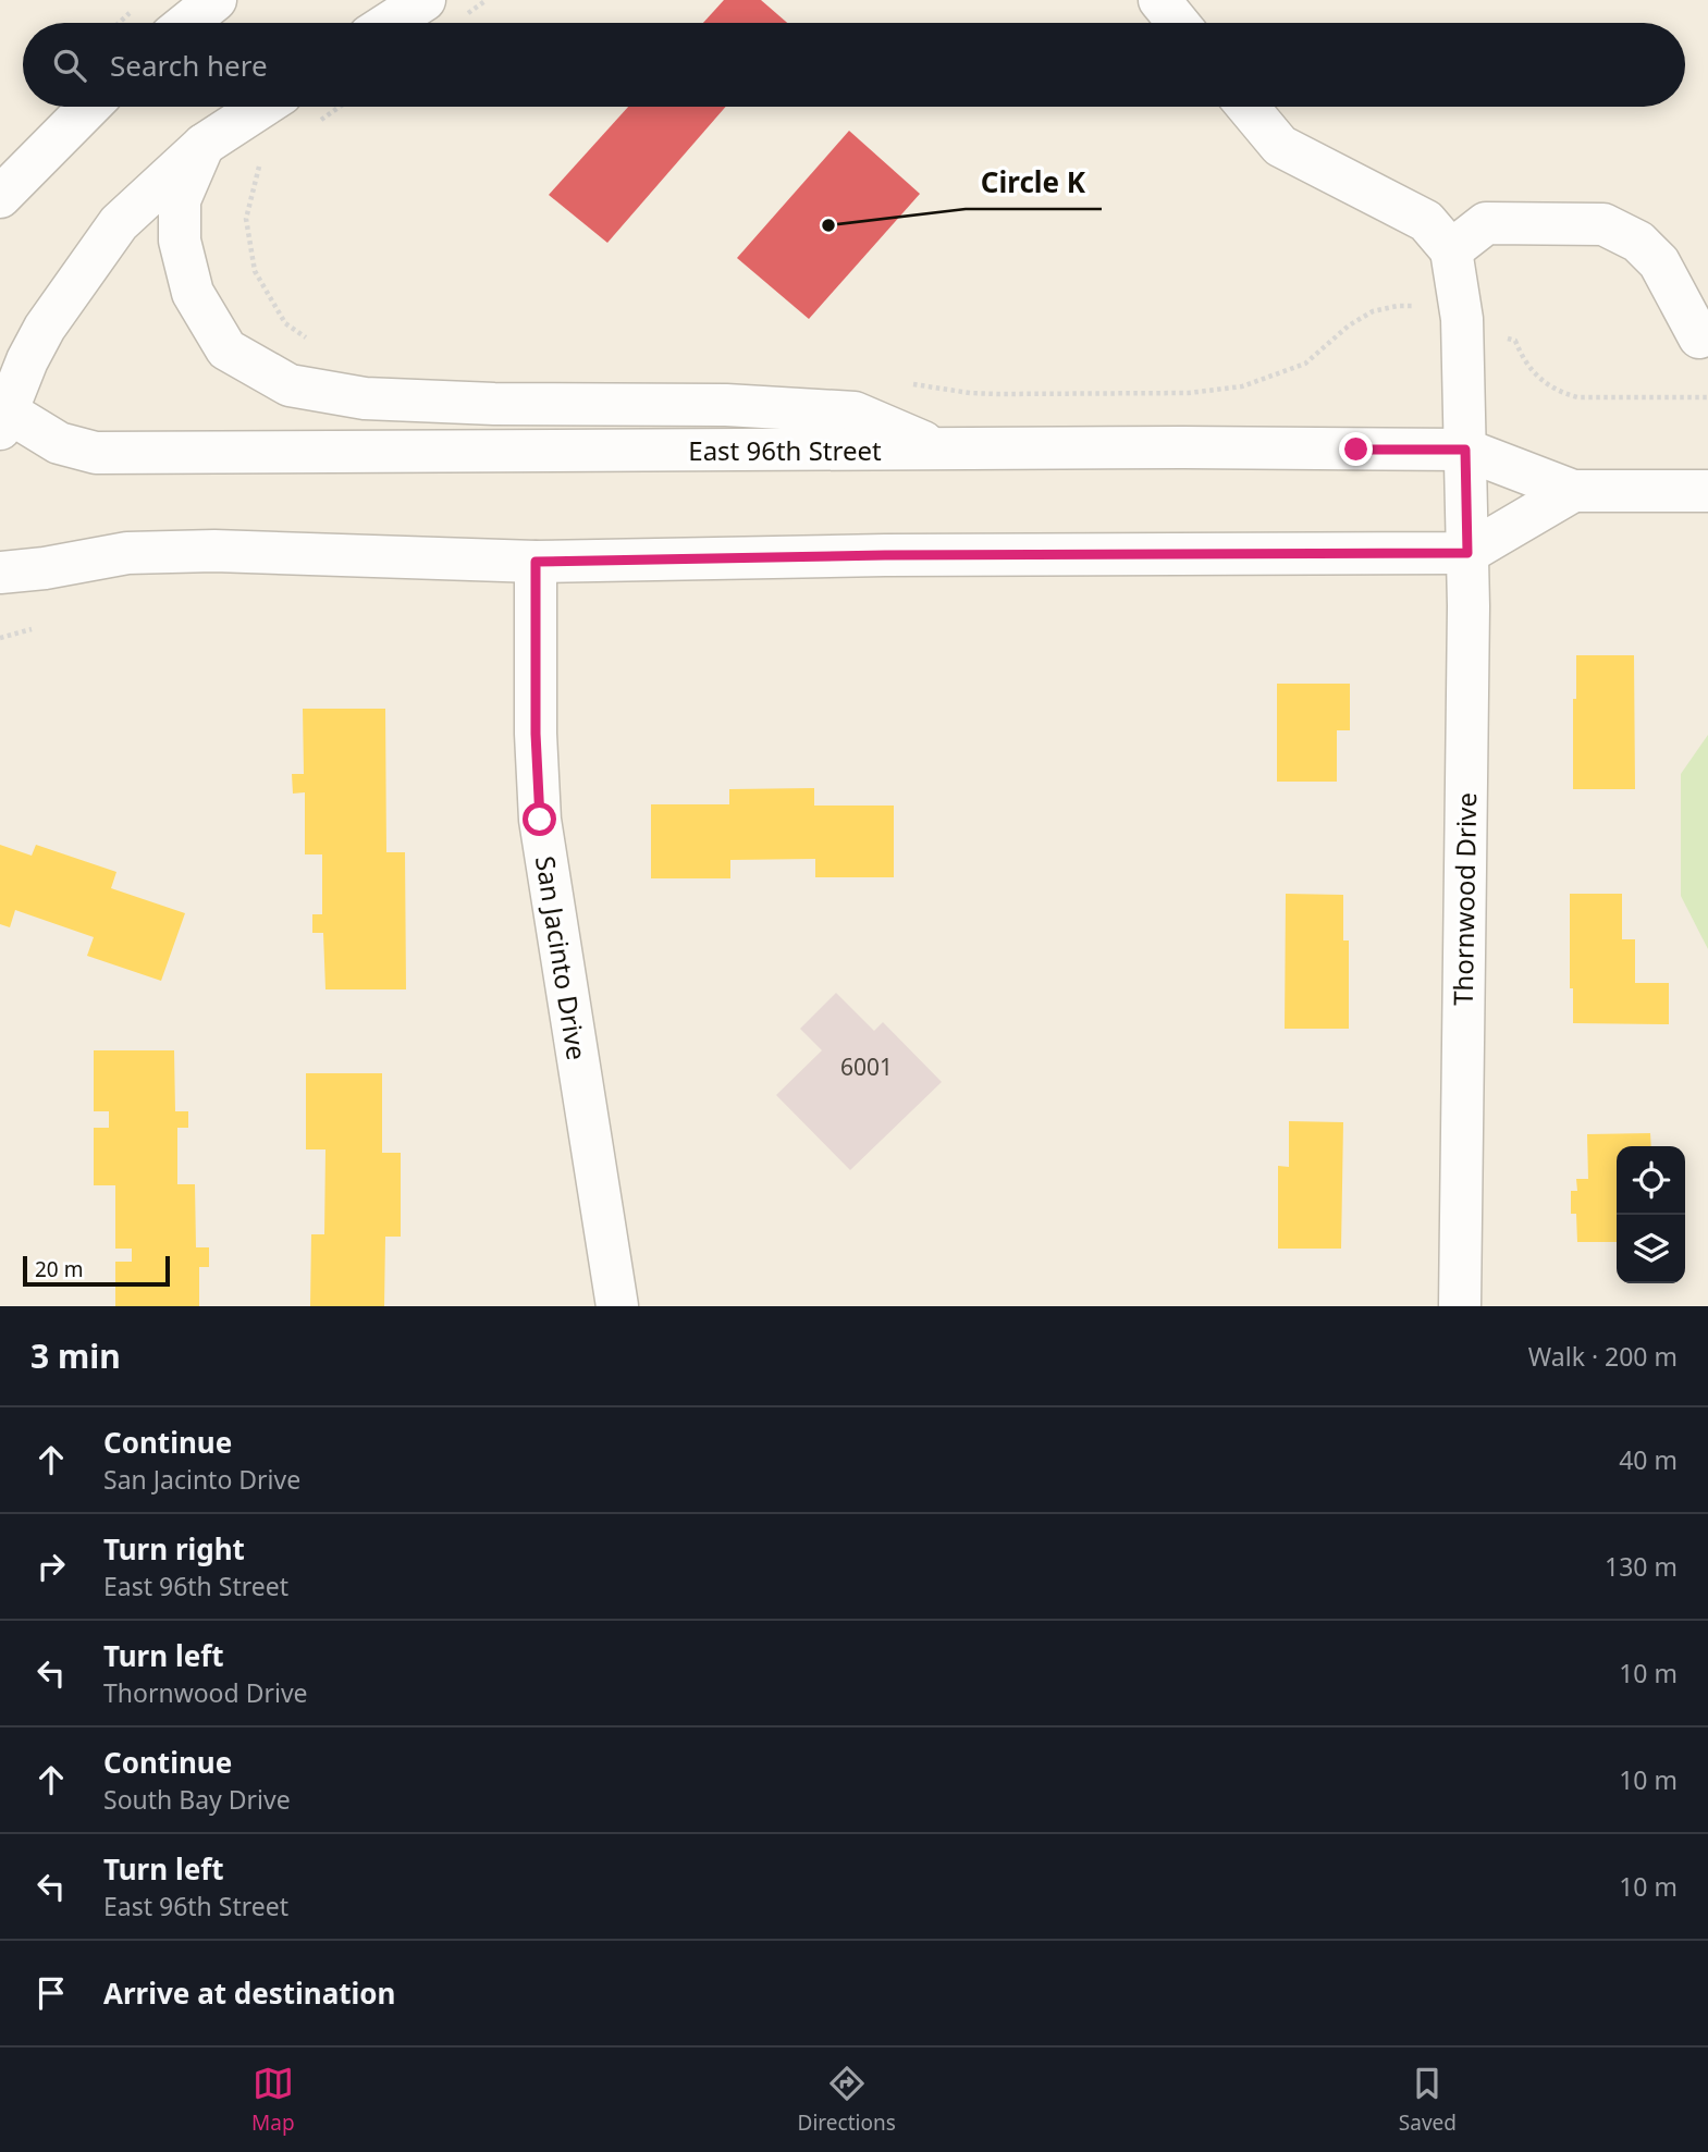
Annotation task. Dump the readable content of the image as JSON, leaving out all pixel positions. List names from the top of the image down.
{
  "streets": {
    "main road": ["East 96th Street", "Thornwood Drive", "San Jacinto Drive"]
  },
  "crossings": [
    ["East 96th Street", "Thornwood Drive"],
    ["East 96th Street", "San Jacinto Drive"]
  ],
  "places": ["Circle K"],
  "house_numbers": ["6001"],
  "scale_bar": "20 m",
  "page": {
    "search": "Search here",
    "scale": "20 m",
    "heading": ["3 min", "Walk · 200 m"],
    "list": [
      ["Continue", "San Jacinto Drive", "40 m"],
      ["Turn right", "East 96th Street", "130 m"],
      ["Turn left", "Thornwood Drive", "10 m"],
      ["Continue", "South Bay Drive", "10 m"],
      ["Turn left", "East 96th Street", "10 m"],
      "Arrive at destination"
    ],
    "nav": ["Map", "Directions", "Saved"]
  }
}
